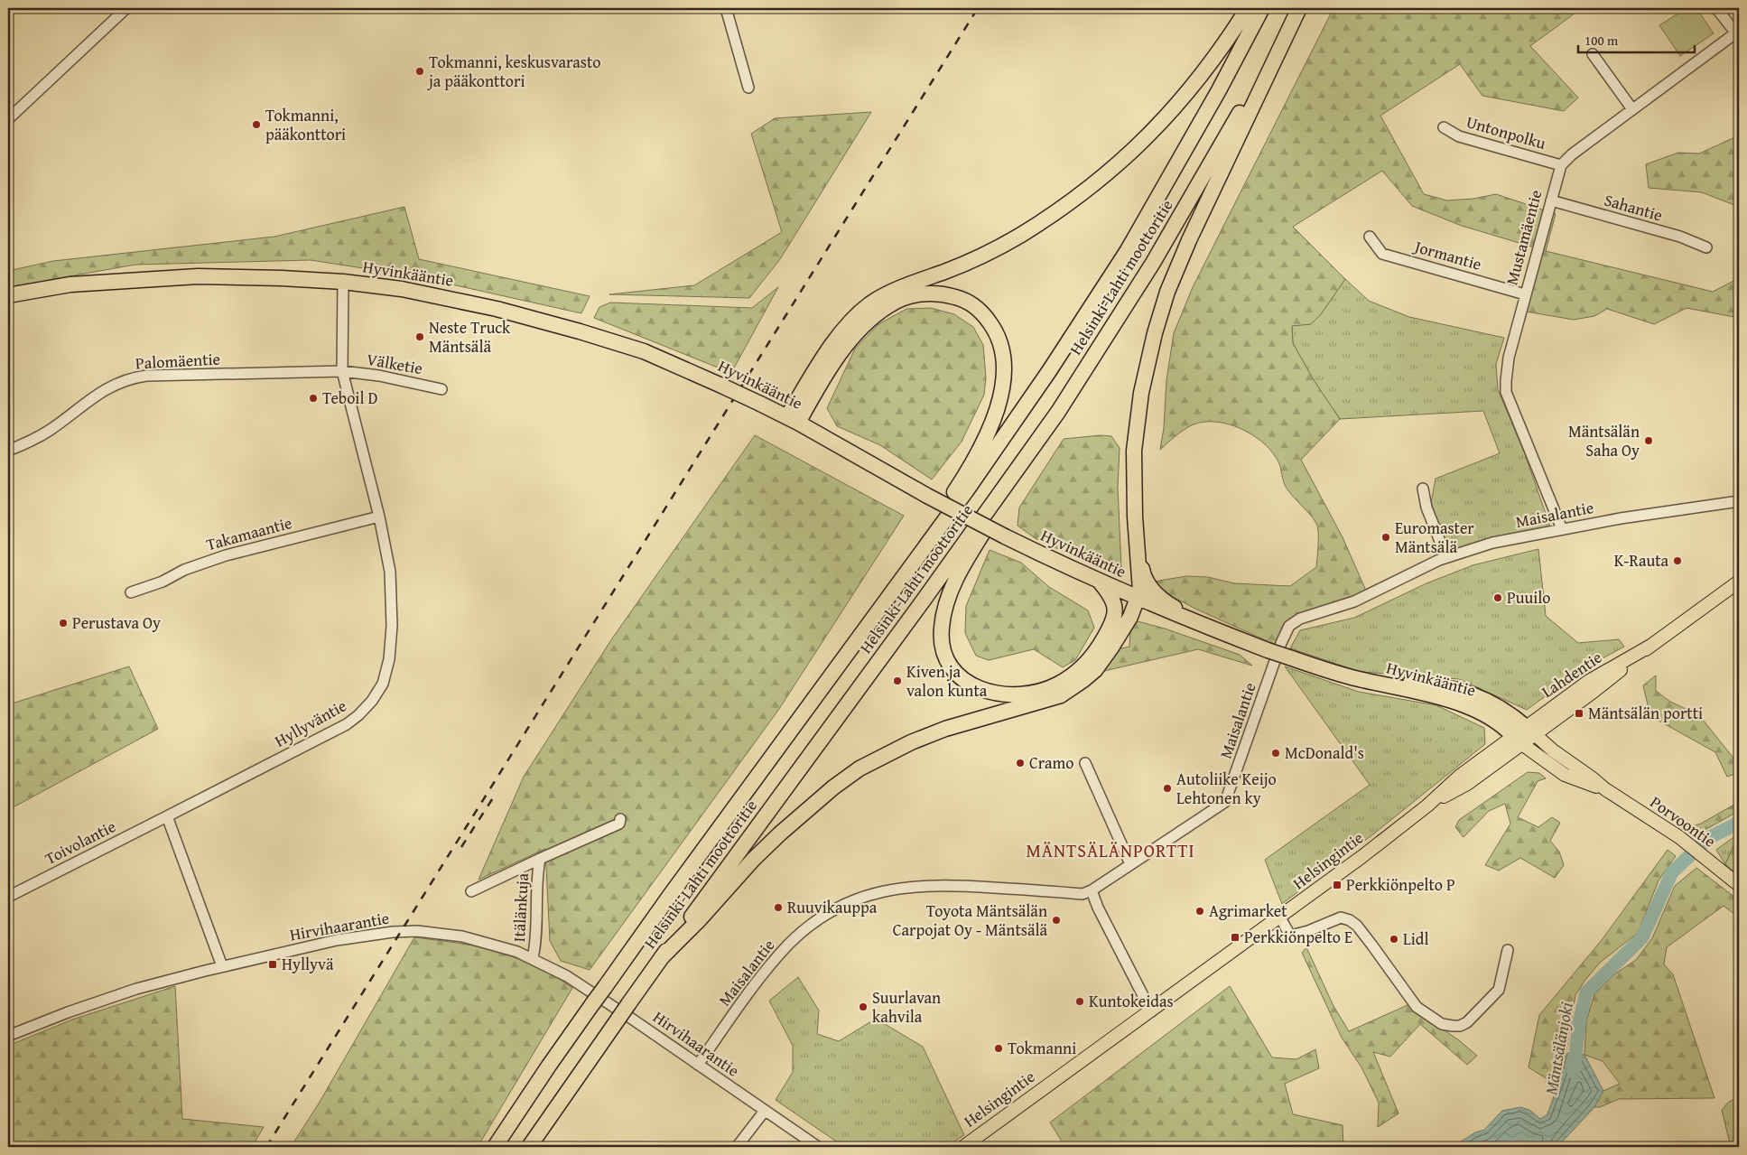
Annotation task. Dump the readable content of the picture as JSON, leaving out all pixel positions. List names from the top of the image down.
{
  "streets": {
    "highway": ["Hyvinkääntie", "Helsinki-Lahti moottoritie"],
    "main road": ["Lahdentie", "Porvoontie", "Helsingintie"],
    "street": [
      "Untonpolku",
      "Sahantie",
      "Mustamäentie",
      "Jormantie",
      "Palomäentie",
      "Välketie",
      "Maisalantie",
      "Takamaantie",
      "Hyllyväntie",
      "Toivolantie",
      "Itälänkuja",
      "Hirvihaarantie"
    ]
  },
  "crossings": [
    ["Untonpolku", "Mustamäentie"],
    ["Sahantie", "Mustamäentie"],
    ["Mustamäentie", "Jormantie"],
    ["Mustamäentie", "Maisalantie"],
    ["Hyvinkääntie", "Lahdentie"],
    ["Hyvinkääntie", "Hyllyväntie"],
    ["Hyvinkääntie", "Porvoontie"],
    ["Hyvinkääntie", "Helsingintie"],
    ["Palomäentie", "Välketie"],
    ["Palomäentie", "Hyllyväntie"],
    ["Välketie", "Hyllyväntie"],
    ["Maisalantie", "Hirvihaarantie"],
    ["Takamaantie", "Hyllyväntie"],
    ["Lahdentie", "Porvoontie"],
    ["Lahdentie", "Helsingintie"],
    ["Hyllyväntie", "Toivolantie"],
    ["Porvoontie", "Helsingintie"],
    ["Itälänkuja", "Hirvihaarantie"]
  ],
  "districts": ["MÄNTSÄLÄNPORTTI"],
  "water": ["Mäntsälänjoki"],
  "places": {
    "other": [
      "Tokmanni, keskusvarasto ja pääkonttori",
      "Tokmanni, pääkonttori",
      "Neste Truck Mäntsälä",
      "Teboil D",
      "Mäntsälän Saha Oy",
      "Euromaster Mäntsälä",
      "K-Rauta",
      "Puuilo",
      "Perustava Oy",
      "Kiven ja valon kunta",
      "McDonald's",
      "Cramo",
      "Autoliike Keijo Lehtonen ky",
      "Ruuvikauppa",
      "Agrimarket",
      "Toyota Mäntsälän Carpojat Oy - Mäntsälä",
      "Lidl",
      "Kuntokeidas",
      "Suurlavan kahvila",
      "Tokmanni"
    ],
    "transit": [
      "Mäntsälän portti",
      "Perkkiönpelto P",
      "Perkkiönpelto E",
      "Hyllyvä"
    ]
  },
  "scale_bar": "100 m"
}
